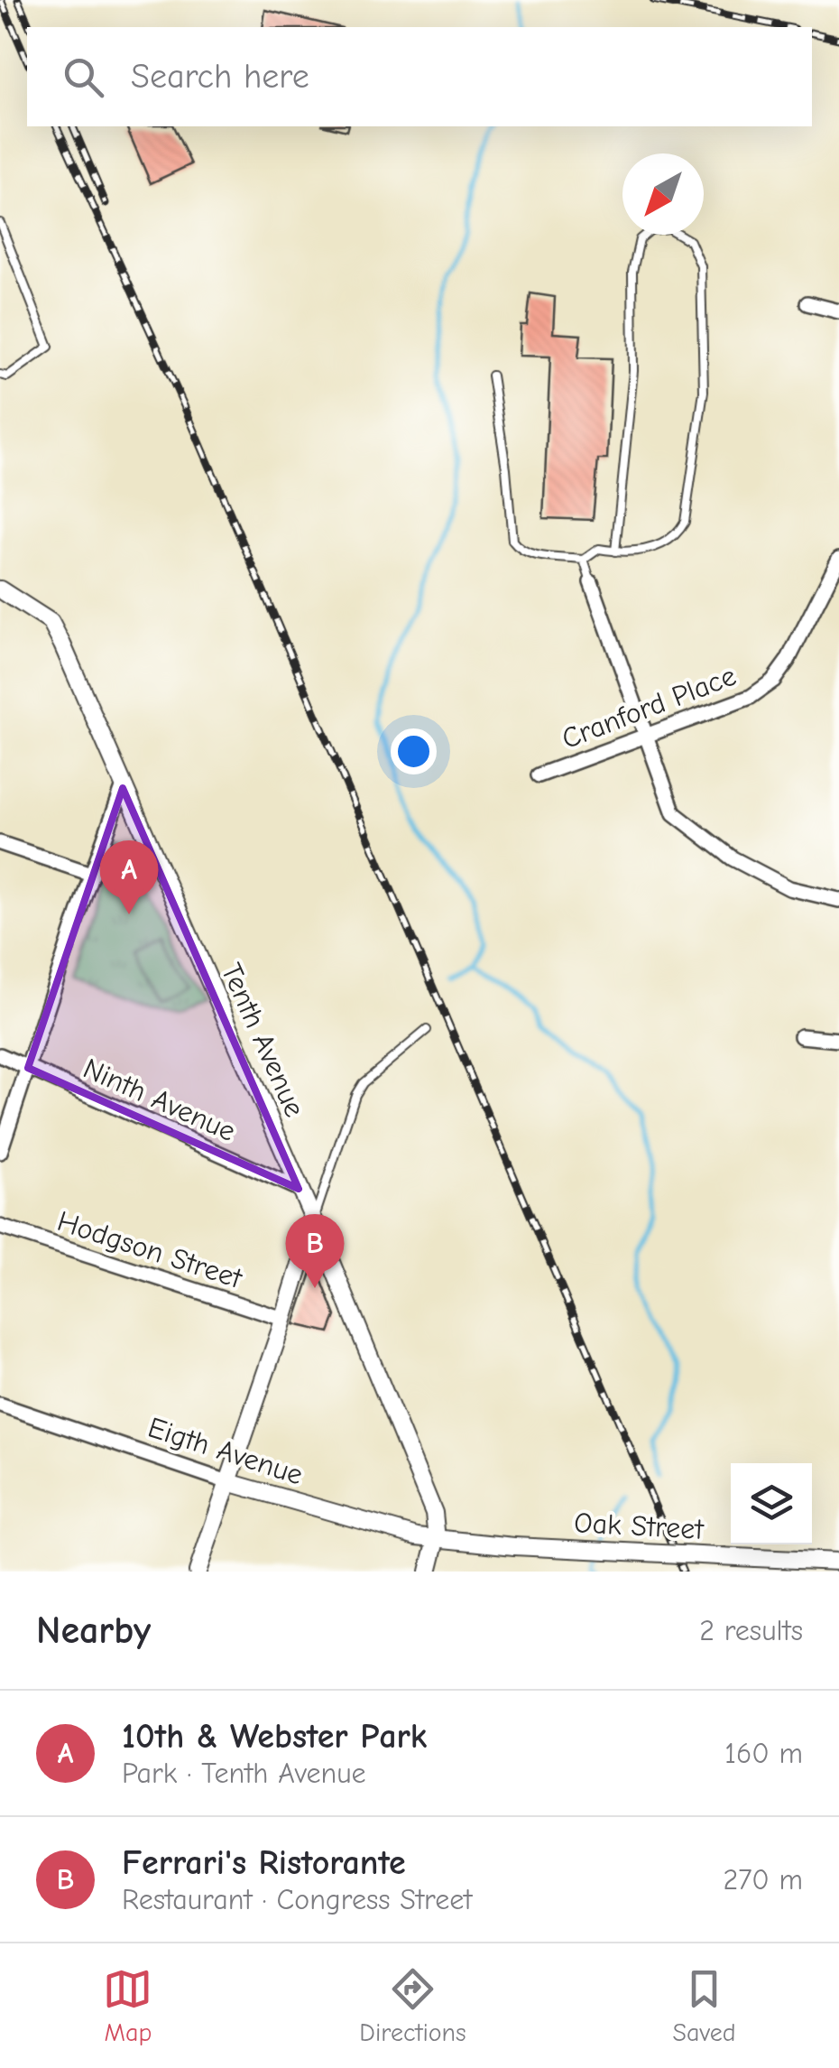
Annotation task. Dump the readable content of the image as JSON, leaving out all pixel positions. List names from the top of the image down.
{
  "streets": {
    "street": [
      "Cranford Place",
      "Tenth Avenue",
      "Ninth Avenue",
      "Hodgson Street",
      "Eigth Avenue",
      "Oak Street"
    ]
  },
  "crossings": [
    ["Tenth Avenue", "Ninth Avenue"],
    ["Tenth Avenue", "Eigth Avenue"],
    ["Tenth Avenue", "Oak Street"],
    ["Eigth Avenue", "Oak Street"]
  ],
  "north": "bottom left",
  "page": {
    "search": "Search here",
    "pins": ["A", "B"],
    "heading": ["Nearby", "2 results"],
    "list": [
      {
        "mark": "A",
        "name": "10th & Webster Park",
        "note": "Park · Tenth Avenue",
        "value": "160 m"
      },
      {
        "mark": "B",
        "name": "Ferrari's Ristorante",
        "note": "Restaurant · Congress Street",
        "value": "270 m"
      }
    ],
    "nav": ["Map", "Directions", "Saved"]
  }
}
